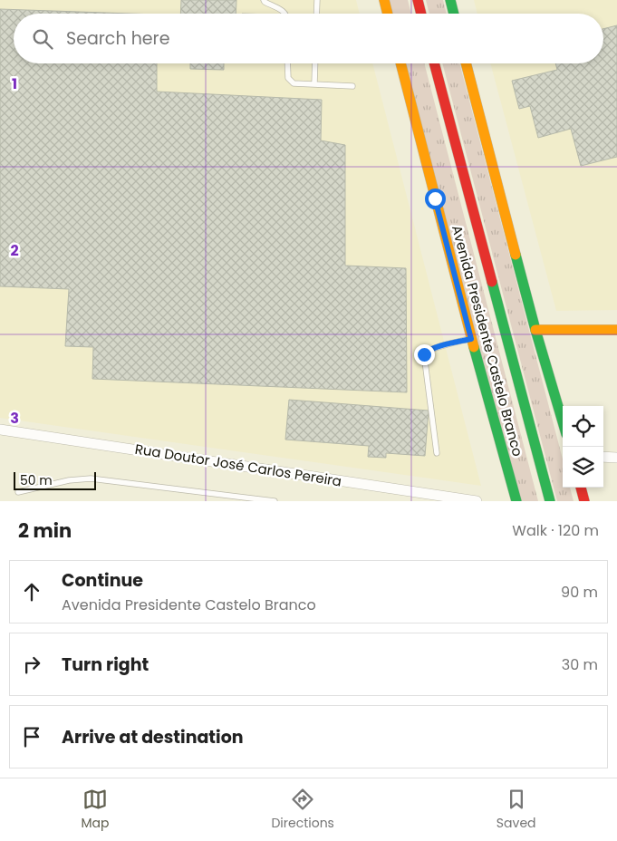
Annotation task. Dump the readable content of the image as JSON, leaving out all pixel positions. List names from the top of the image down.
{
  "streets": {
    "main road": ["Avenida Presidente Castelo Branco"],
    "street": ["Rua Doutor José Carlos Pereira"]
  },
  "scale_bar": "50 m",
  "page": {
    "search": "Search here",
    "scale": "50 m",
    "heading": ["2 min", "Walk · 120 m"],
    "list": [
      ["Continue", "Avenida Presidente Castelo Branco", "90 m"],
      ["Turn right", "30 m"],
      "Arrive at destination"
    ],
    "nav": ["Map", "Directions", "Saved"]
  },
  "grid": {
    "rows": ["1", "2", "3"]
  }
}
